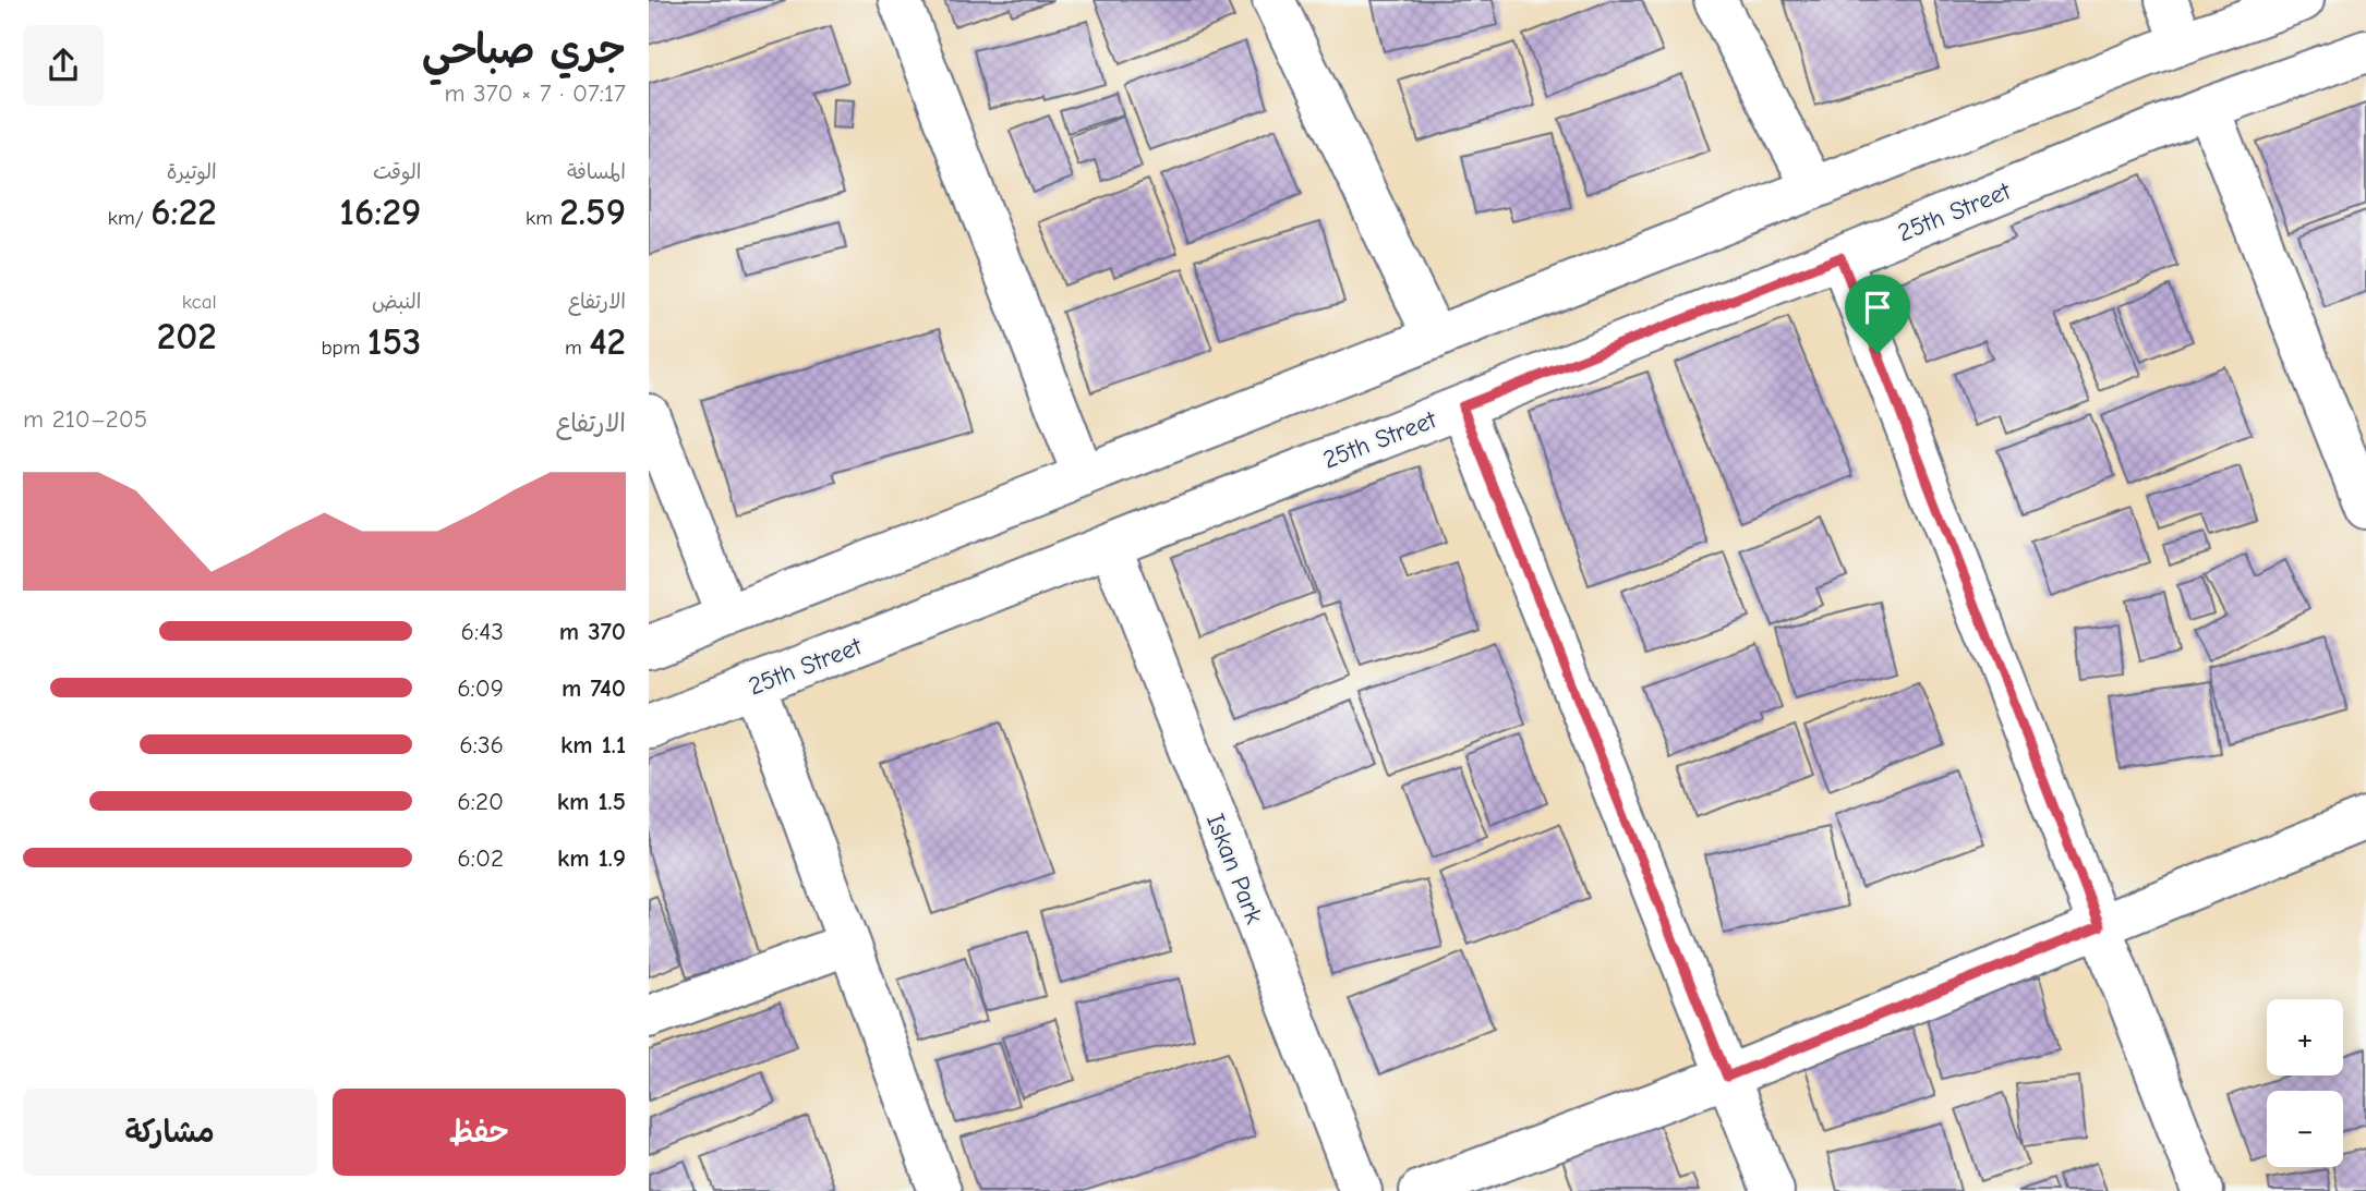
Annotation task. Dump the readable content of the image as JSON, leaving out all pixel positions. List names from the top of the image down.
{
  "streets": {
    "street": ["25th Street", "Iskan Park"]
  },
  "crossings": [
    ["25th Street", "Iskan Park"]
  ],
  "page": {
    "heading": ["جري صباحي", "07:17 · 7 × 370 m"],
    "stats": [
      ["المسافة", "2.59 km"],
      ["الوقت", "16:29"],
      ["الوتيرة", "6:22 /km"],
      ["الارتفاع", "42 m"],
      ["النبض", "153 bpm"],
      ["kcal", "202"]
    ],
    "chart": ["الارتفاع", "205–210 m"],
    "list": [
      {
        "name": "370 m",
        "note": "6:43"
      },
      {
        "name": "740 m",
        "note": "6:09"
      },
      {
        "name": "1.1 km",
        "note": "6:36"
      },
      {
        "name": "1.5 km",
        "note": "6:20"
      },
      {
        "name": "1.9 km",
        "note": "6:02"
      }
    ],
    "map_buttons": ["+", "−"],
    "buttons": ["حفظ", "مشاركة"]
  }
}
